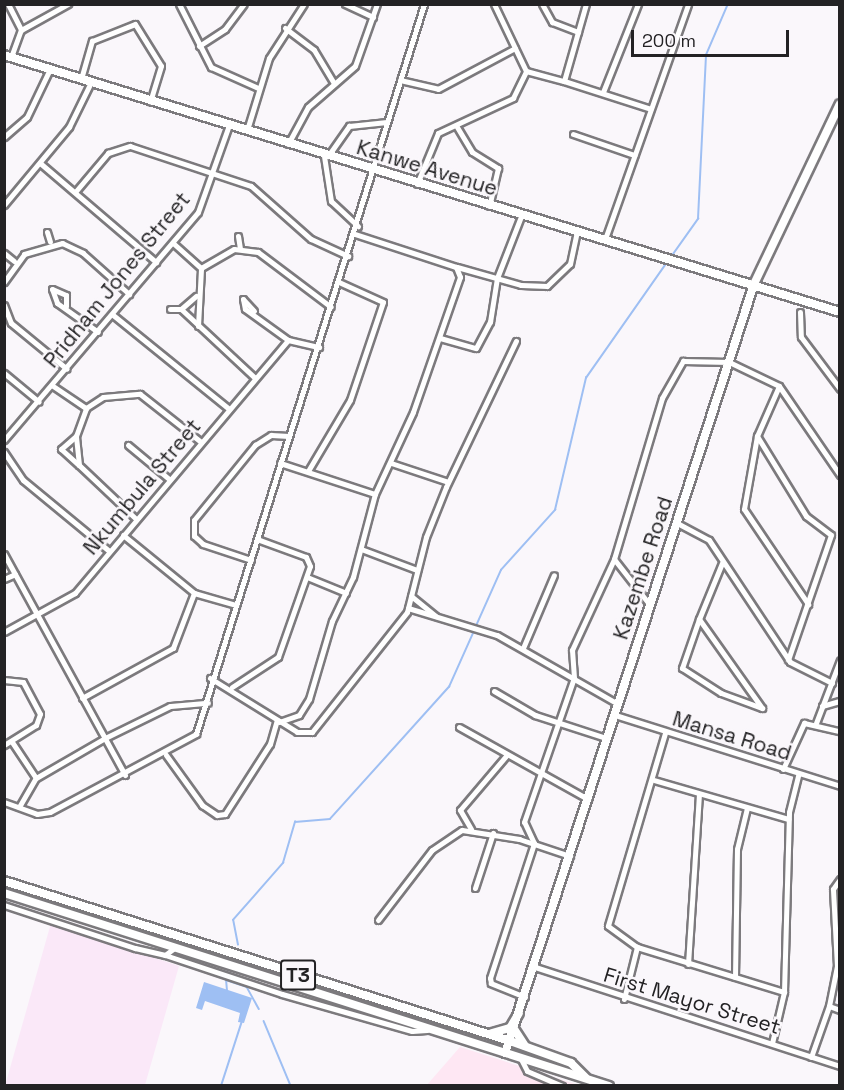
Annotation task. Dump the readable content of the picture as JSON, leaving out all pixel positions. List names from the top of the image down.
{
  "streets": {
    "highway": ["T3"],
    "main road": ["Kanwe Avenue", "Kazembe Road"],
    "street": [
      "Pridham Jones Street",
      "Nkumbula Street",
      "Mansa Road",
      "First Mayor Street"
    ]
  },
  "crossings": [
    ["Kanwe Avenue", "Pridham Jones Street"],
    ["Kanwe Avenue", "Kazembe Road"],
    ["Kazembe Road", "Mansa Road"],
    ["Kazembe Road", "T3"],
    ["Kazembe Road", "First Mayor Street"]
  ],
  "scale_bar": "200 m"
}
